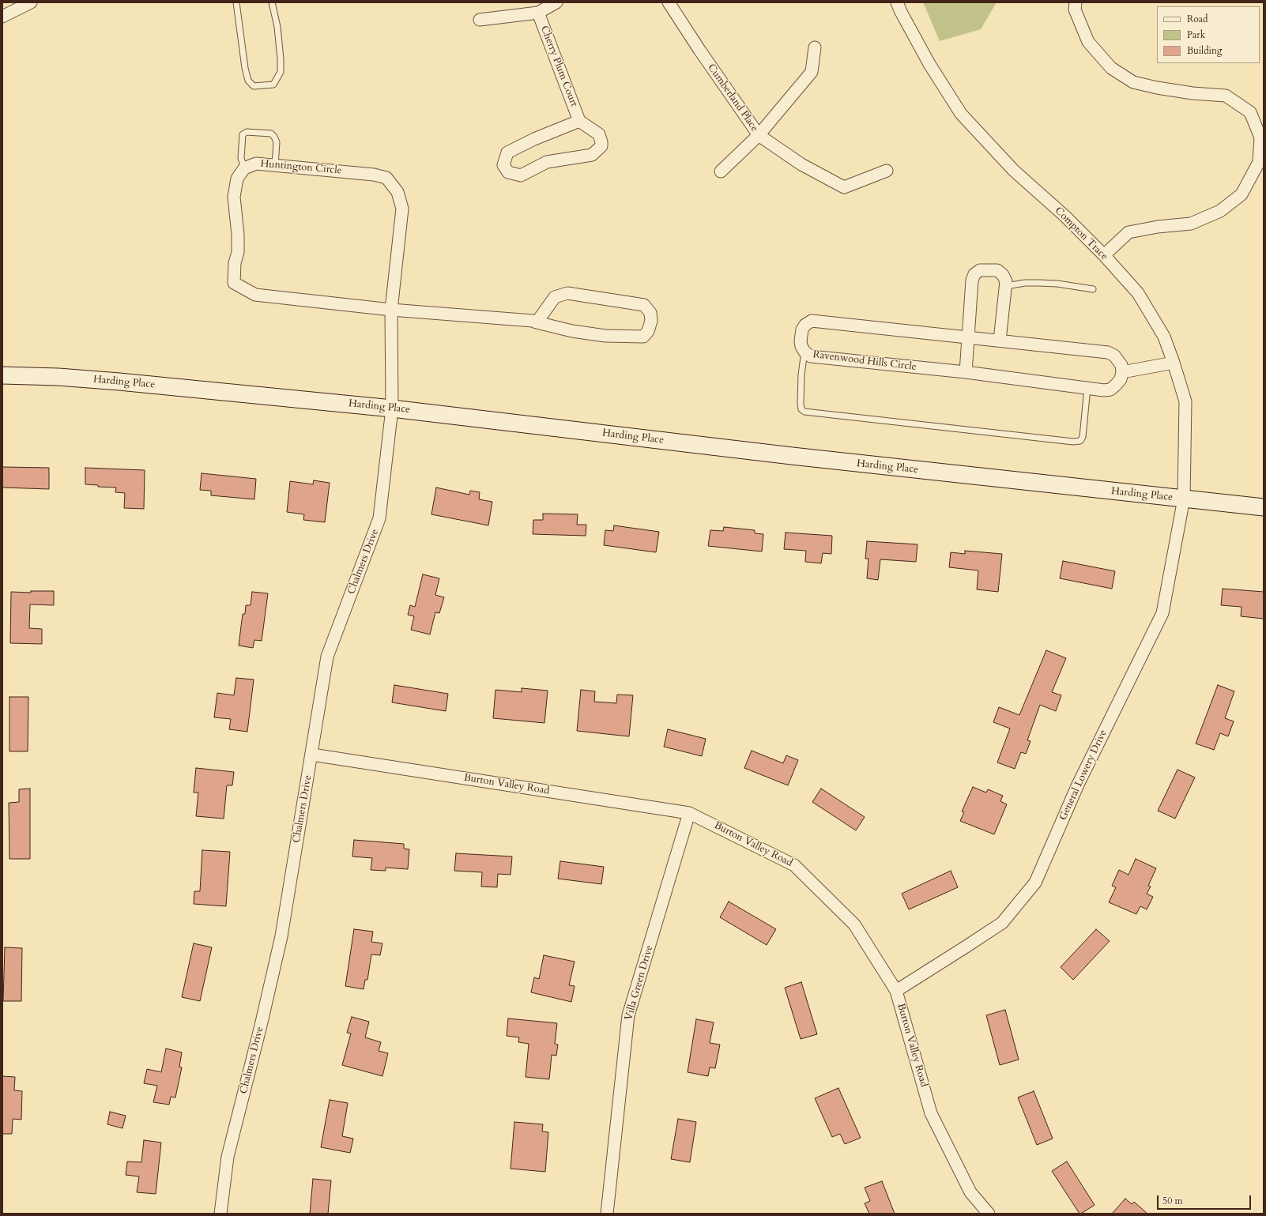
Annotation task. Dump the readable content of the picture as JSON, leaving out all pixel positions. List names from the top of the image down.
{
  "streets": {
    "main road": ["Harding Place"],
    "street": [
      "Cherry Plum Court",
      "Cumberland Place",
      "Huntington Circle",
      "Compton Trace",
      "Ravenwood Hills Circle",
      "Chalmers Drive",
      "General Lowery Drive",
      "Burton Valley Road",
      "Villa Green Drive"
    ]
  },
  "crossings": [
    ["Huntington Circle", "Harding Place"],
    ["Huntington Circle", "Chalmers Drive"],
    ["Compton Trace", "Harding Place"],
    ["Compton Trace", "General Lowery Drive"],
    ["Harding Place", "Chalmers Drive"],
    ["Harding Place", "General Lowery Drive"],
    ["Chalmers Drive", "Burton Valley Road"],
    ["General Lowery Drive", "Burton Valley Road"],
    ["Burton Valley Road", "Villa Green Drive"]
  ],
  "legend": ["Road", "Park", "Building"],
  "scale_bar": "50 m"
}
